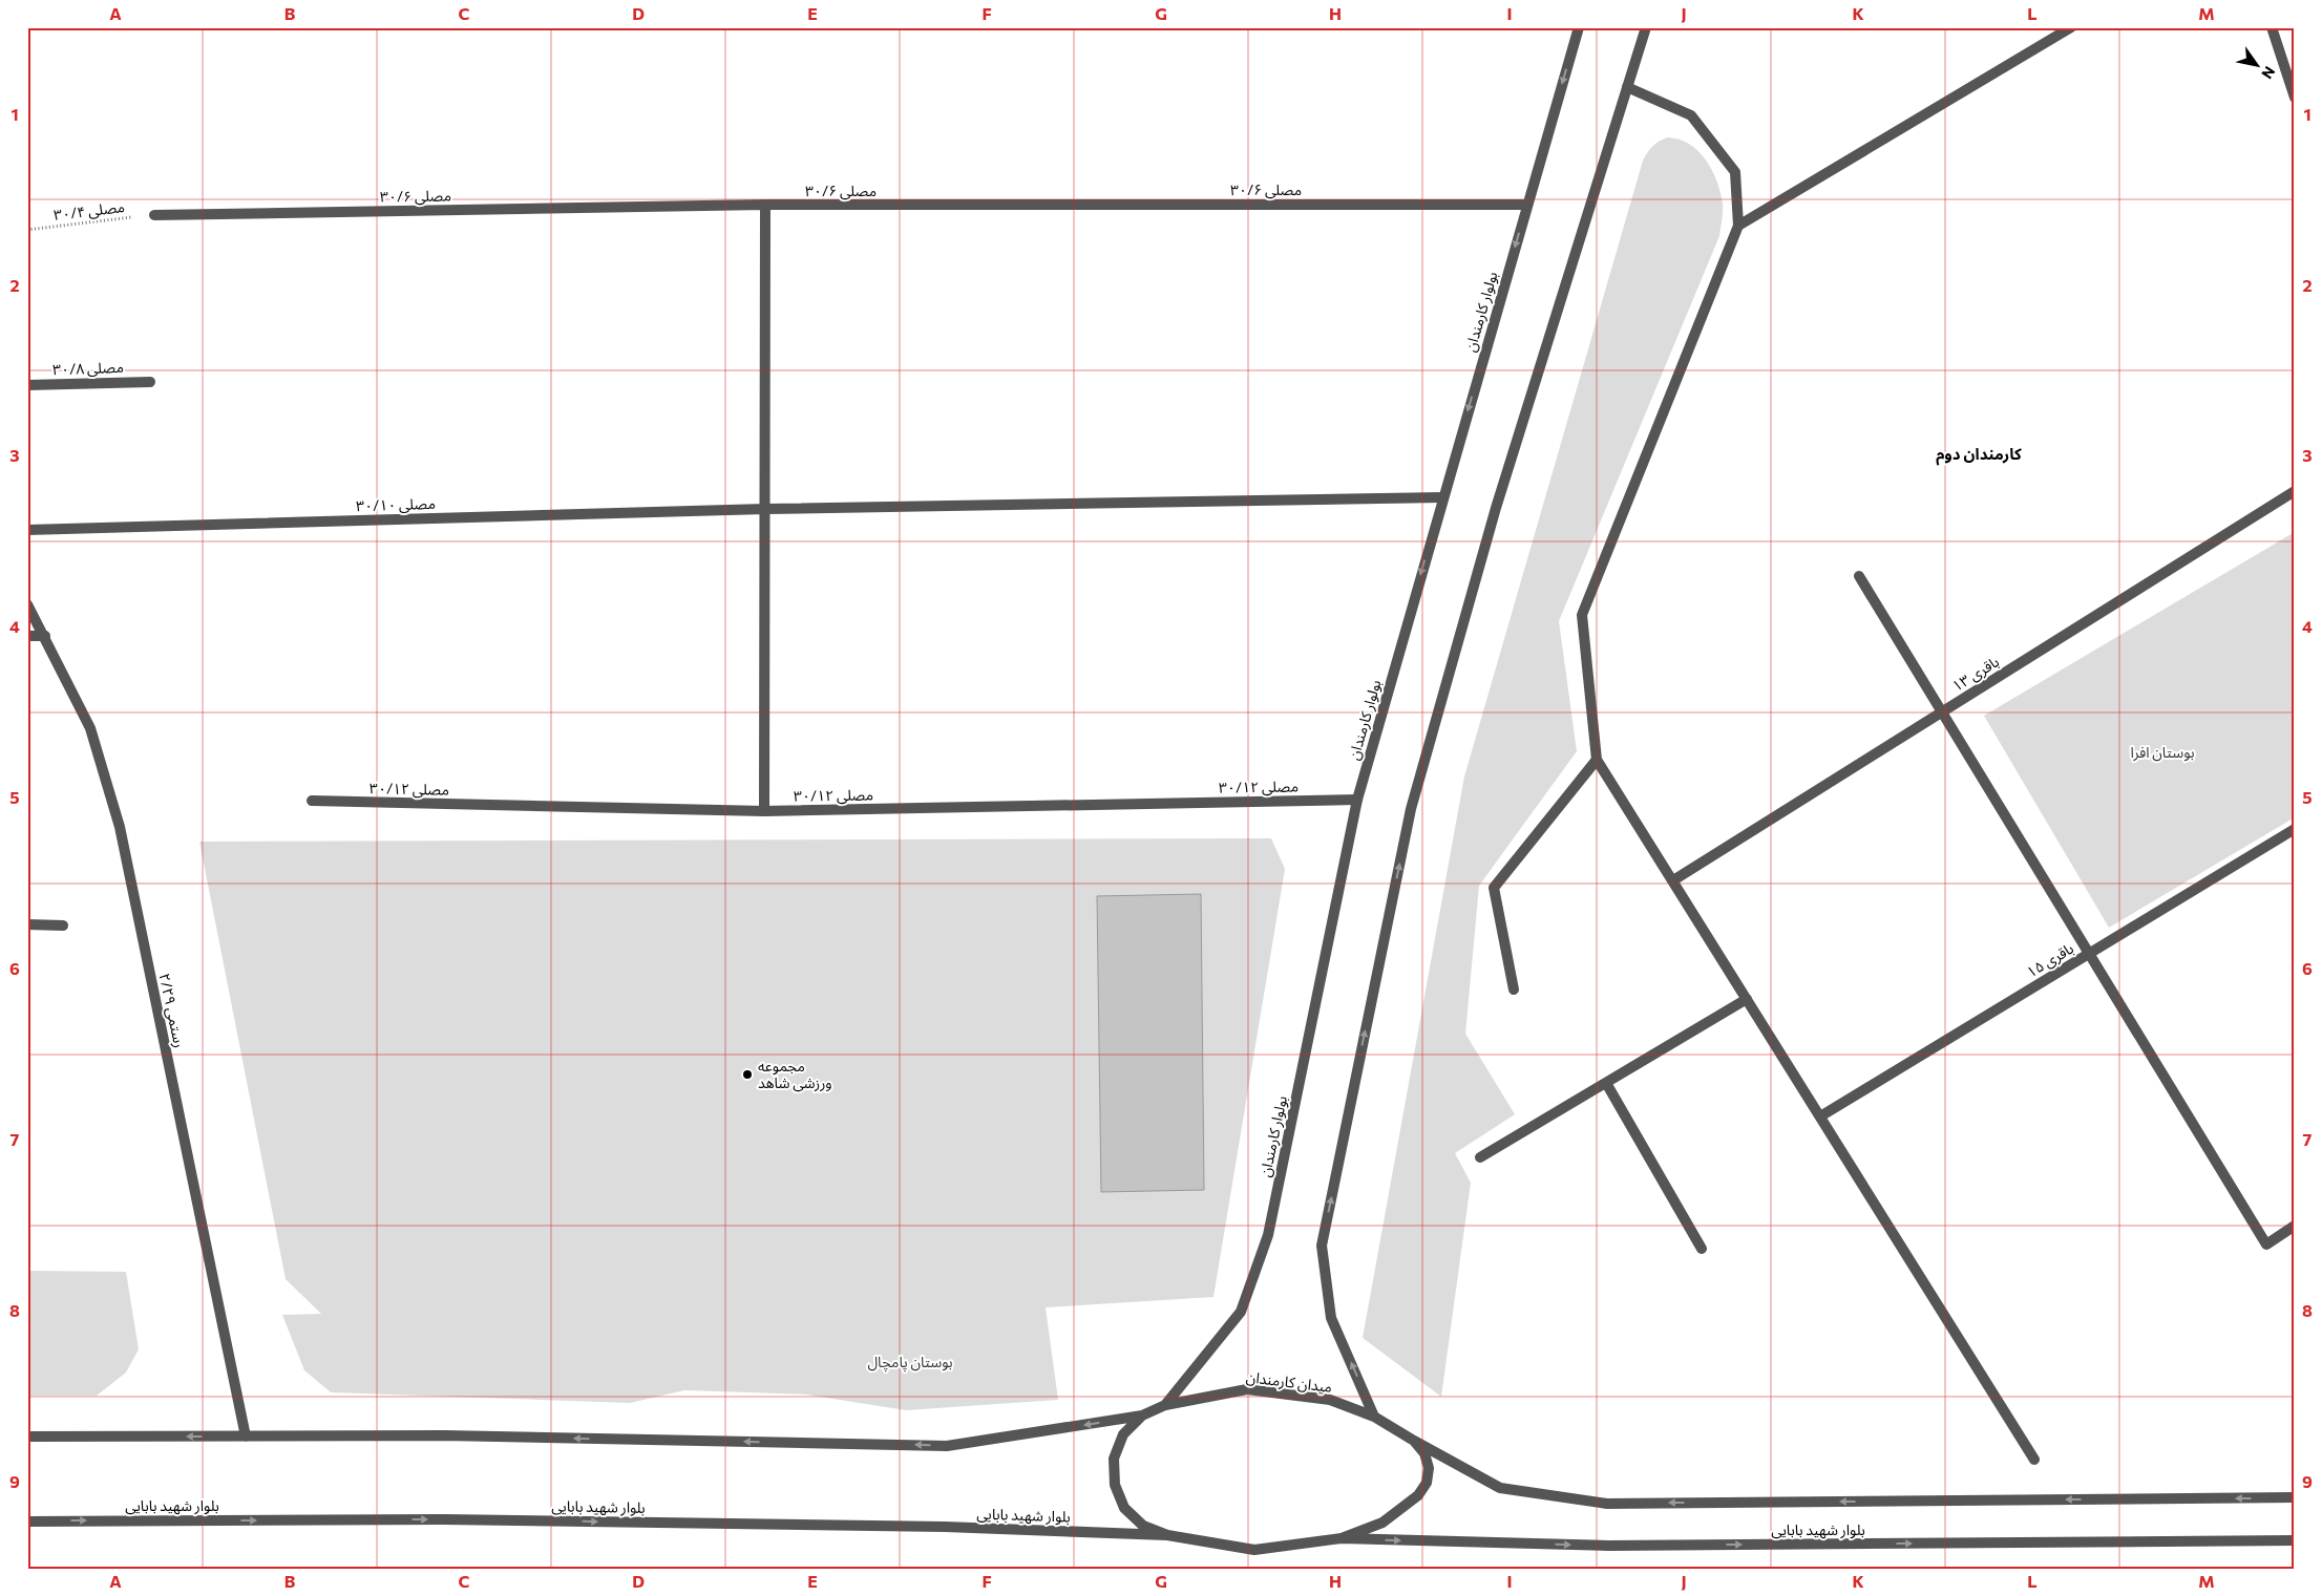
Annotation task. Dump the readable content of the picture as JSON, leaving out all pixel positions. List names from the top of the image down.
{
  "streets": {
    "street": [
      "مصلی ۳۰/۶",
      "بولوار کارمندان",
      "مصلی ۳۰/۸",
      "مصلی ۳۰/۱۰",
      "باقری ۱۳",
      "مصلی ۳۰/۱۲",
      "باقری ۱۵",
      "رستمی ۲/۲۹",
      "میدان کارمندان",
      "بلوار شهید بابایی"
    ],
    "path": ["مصلی ۳۰/۴"]
  },
  "crossings": [
    ["مصلی ۳۰/۶", "مصلی ۳۰/۴"],
    ["مصلی ۳۰/۶", "بولوار کارمندان"],
    ["بولوار کارمندان", "مصلی ۳۰/۱۰"],
    ["بولوار کارمندان", "مصلی ۳۰/۱۲"],
    ["بولوار کارمندان", "میدان کارمندان"],
    ["میدان کارمندان", "بلوار شهید بابایی"]
  ],
  "districts": ["کارمندان دوم"],
  "parks": ["بوستان افرا", "بوستان پامچال"],
  "places": ["مجموعه ورزشی شاهد"],
  "north": "bottom right",
  "grid": {
    "columns": [
      "A",
      "B",
      "C",
      "D",
      "E",
      "F",
      "G",
      "H",
      "I",
      "J",
      "K",
      "L",
      "M"
    ],
    "rows": [
      "1",
      "2",
      "3",
      "4",
      "5",
      "6",
      "7",
      "8",
      "9"
    ]
  }
}
